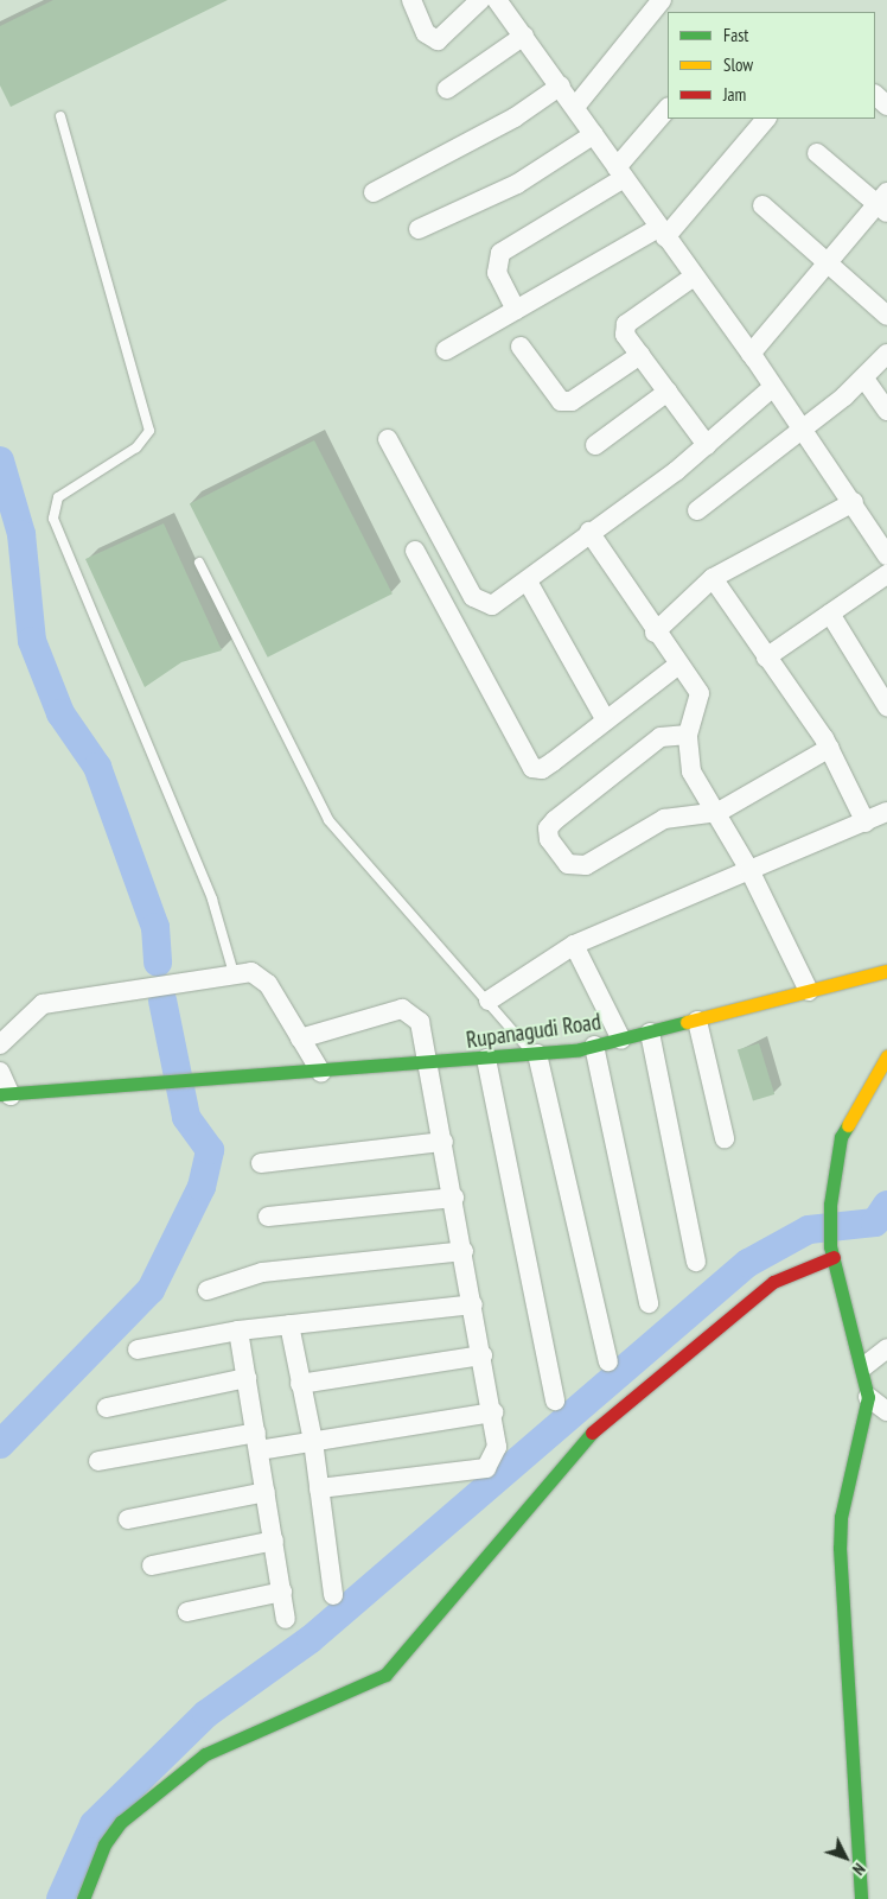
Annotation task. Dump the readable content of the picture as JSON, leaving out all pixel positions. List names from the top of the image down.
{
  "streets": {
    "street": ["Rupanagudi Road"]
  },
  "legend": ["Fast", "Slow", "Jam"],
  "north": "bottom right"
}
